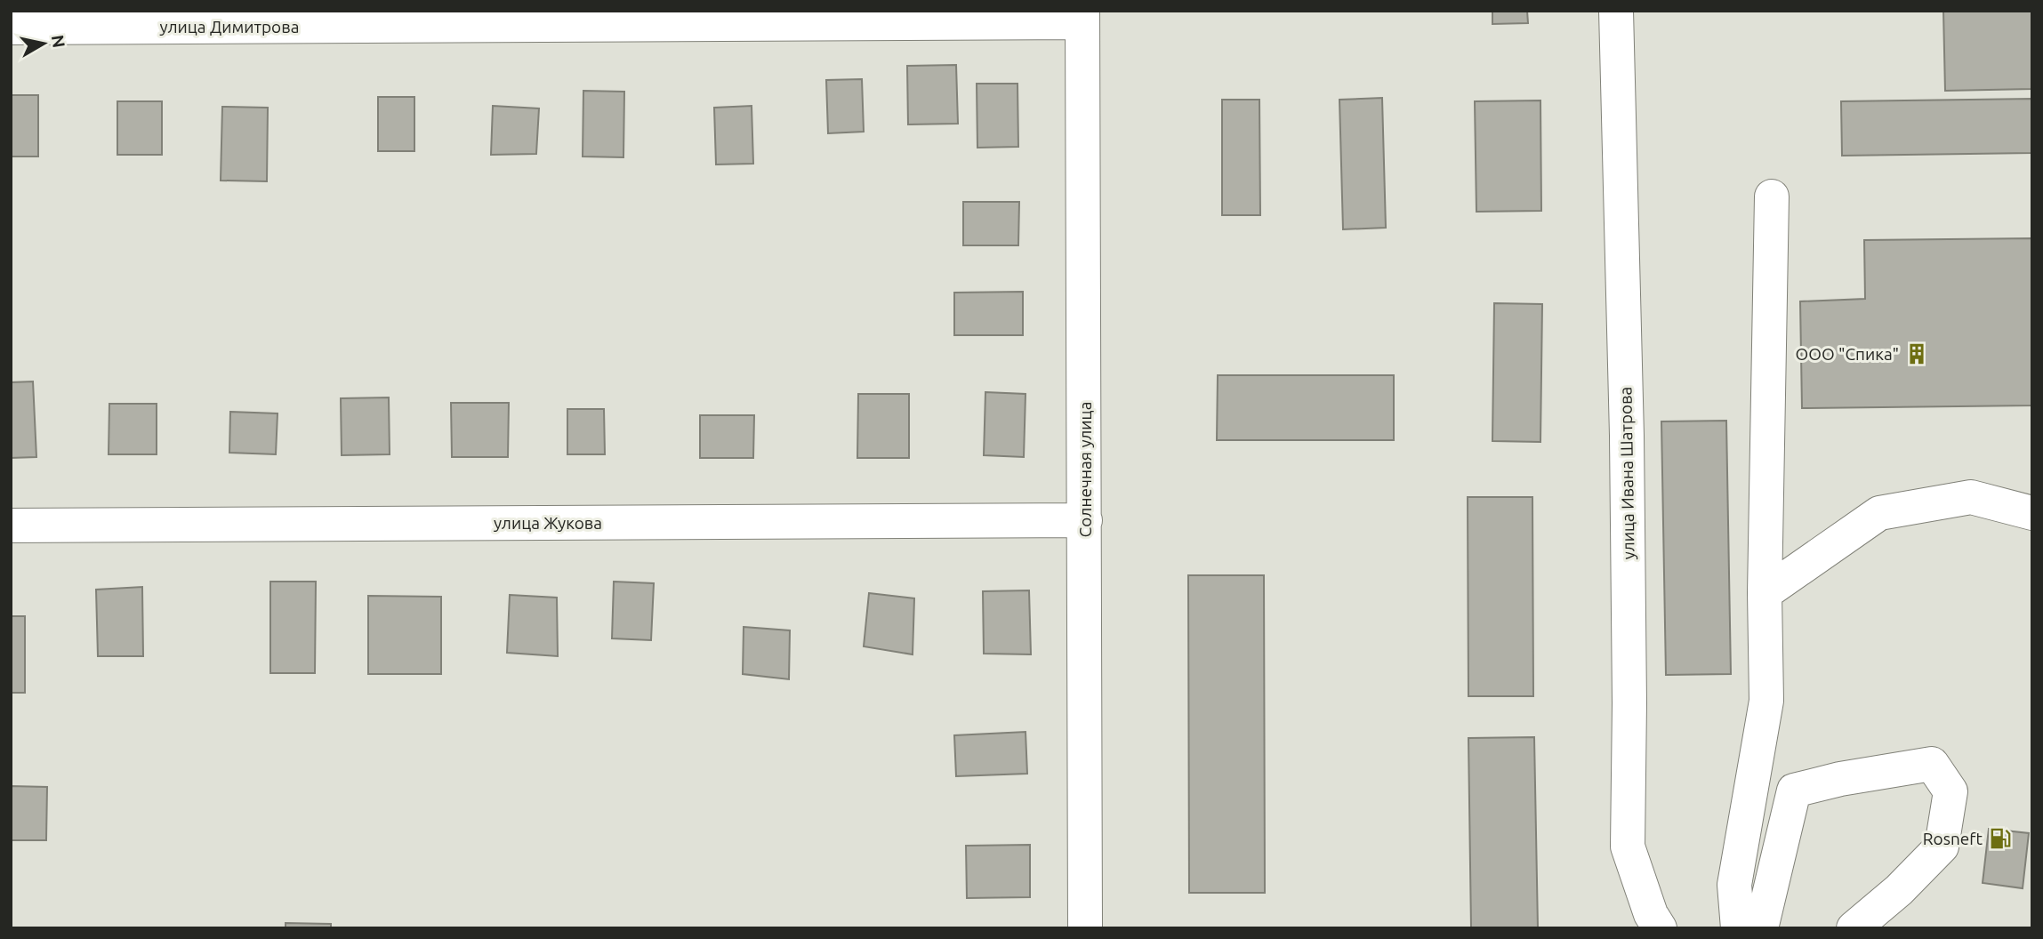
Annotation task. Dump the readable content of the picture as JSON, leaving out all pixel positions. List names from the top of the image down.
{
  "streets": {
    "street": [
      "улица Димитрова",
      "Солнечная улица",
      "улица Ивана Шатрова",
      "улица Жукова"
    ]
  },
  "crossings": [
    ["улица Димитрова", "Солнечная улица"],
    ["Солнечная улица", "улица Жукова"]
  ],
  "places": {
    "building": ["ООО \"Спика\""],
    "fuel station": ["Rosneft"]
  },
  "north": "right"
}
